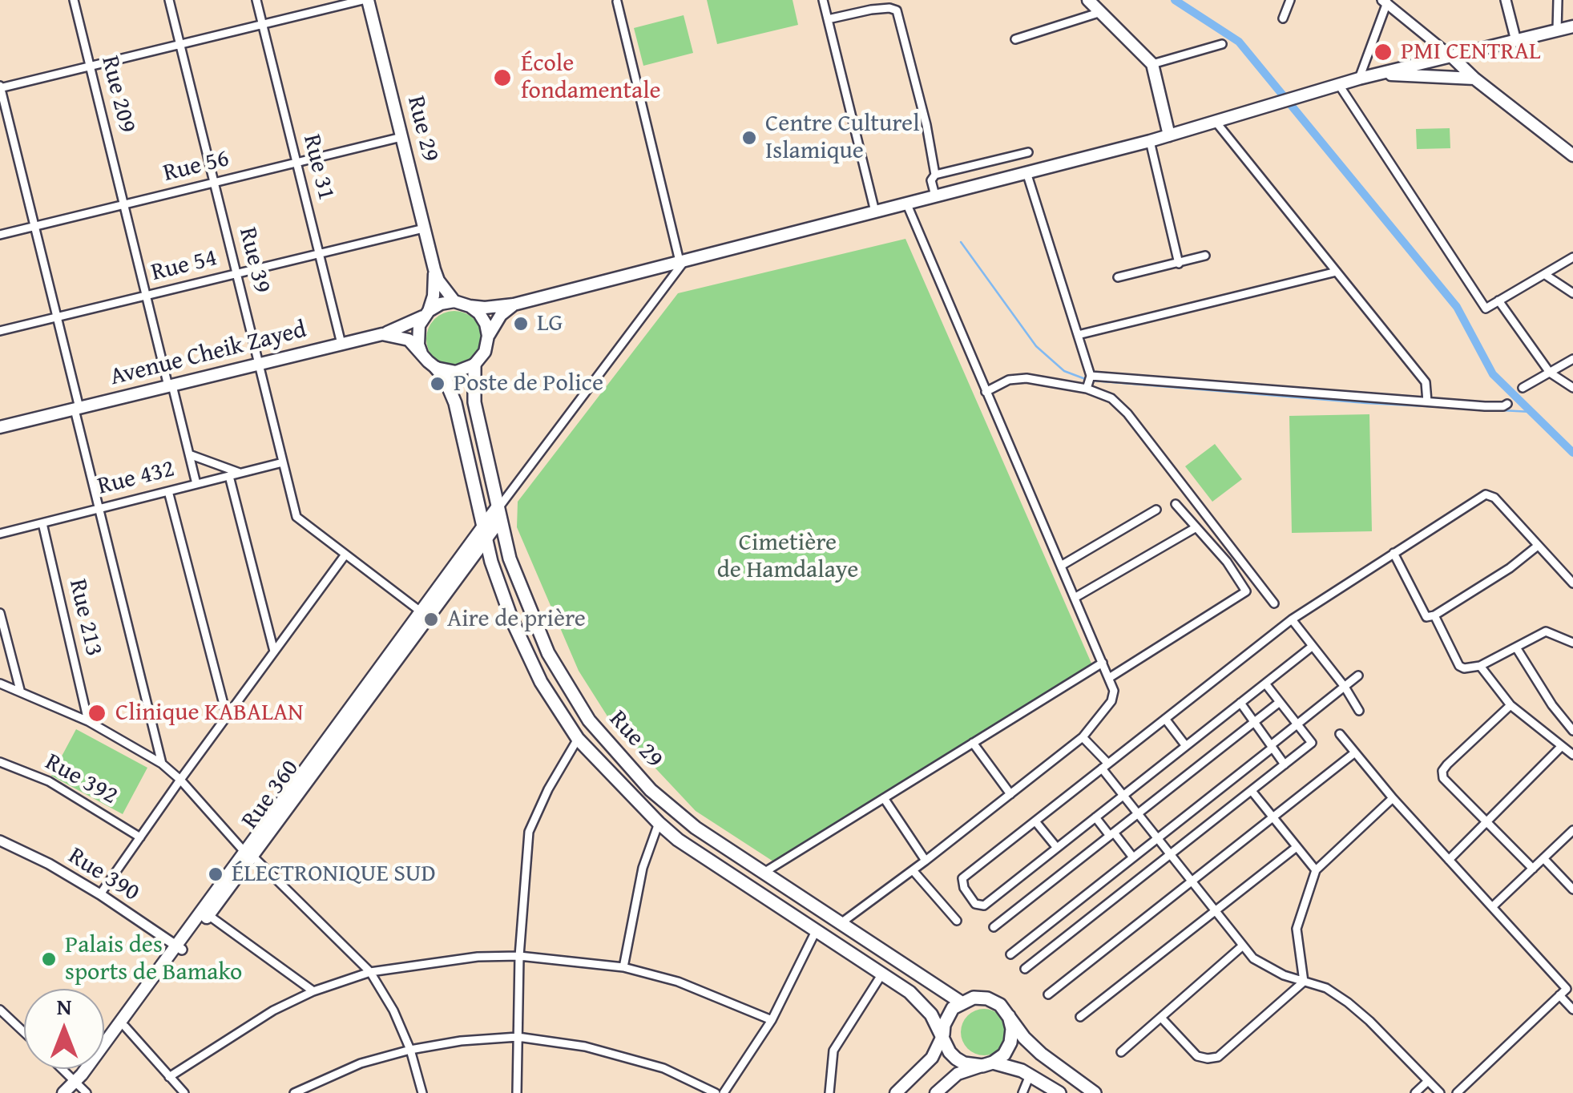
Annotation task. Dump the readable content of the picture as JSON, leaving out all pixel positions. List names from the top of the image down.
{
  "streets": {
    "main road": ["Rue 29", "Avenue Cheik Zayed", "Rue 360"],
    "street": [
      "Rue 209",
      "Rue 56",
      "Rue 31",
      "Rue 39",
      "Rue 54",
      "Rue 432",
      "Rue 213",
      "Rue 392",
      "Rue 390"
    ]
  },
  "crossings": [
    ["Rue 209", "Rue 56"],
    ["Rue 209", "Rue 54"],
    ["Rue 209", "Avenue Cheik Zayed"],
    ["Rue 209", "Rue 432"],
    ["Rue 29", "Rue 56"],
    ["Rue 29", "Rue 54"],
    ["Rue 29", "Avenue Cheik Zayed"],
    ["Rue 29", "Rue 360"],
    ["Rue 56", "Rue 31"],
    ["Rue 56", "Rue 39"],
    ["Rue 31", "Rue 54"],
    ["Rue 31", "Avenue Cheik Zayed"],
    ["Rue 39", "Rue 54"],
    ["Rue 39", "Avenue Cheik Zayed"],
    ["Rue 39", "Rue 432"],
    ["Rue 432", "Rue 213"],
    ["Rue 360", "Rue 390"]
  ],
  "parks": ["Cimetière de Hamdalaye"],
  "places": [
    "PMI CENTRAL",
    "École fondamentale",
    "Centre Culturel Islamique",
    "LG",
    "Poste de Police",
    "Aire de prière",
    "Clinique KABALAN",
    "ÉLECTRONIQUE SUD",
    "Palais des sports de Bamako"
  ],
  "north": "top"
}
